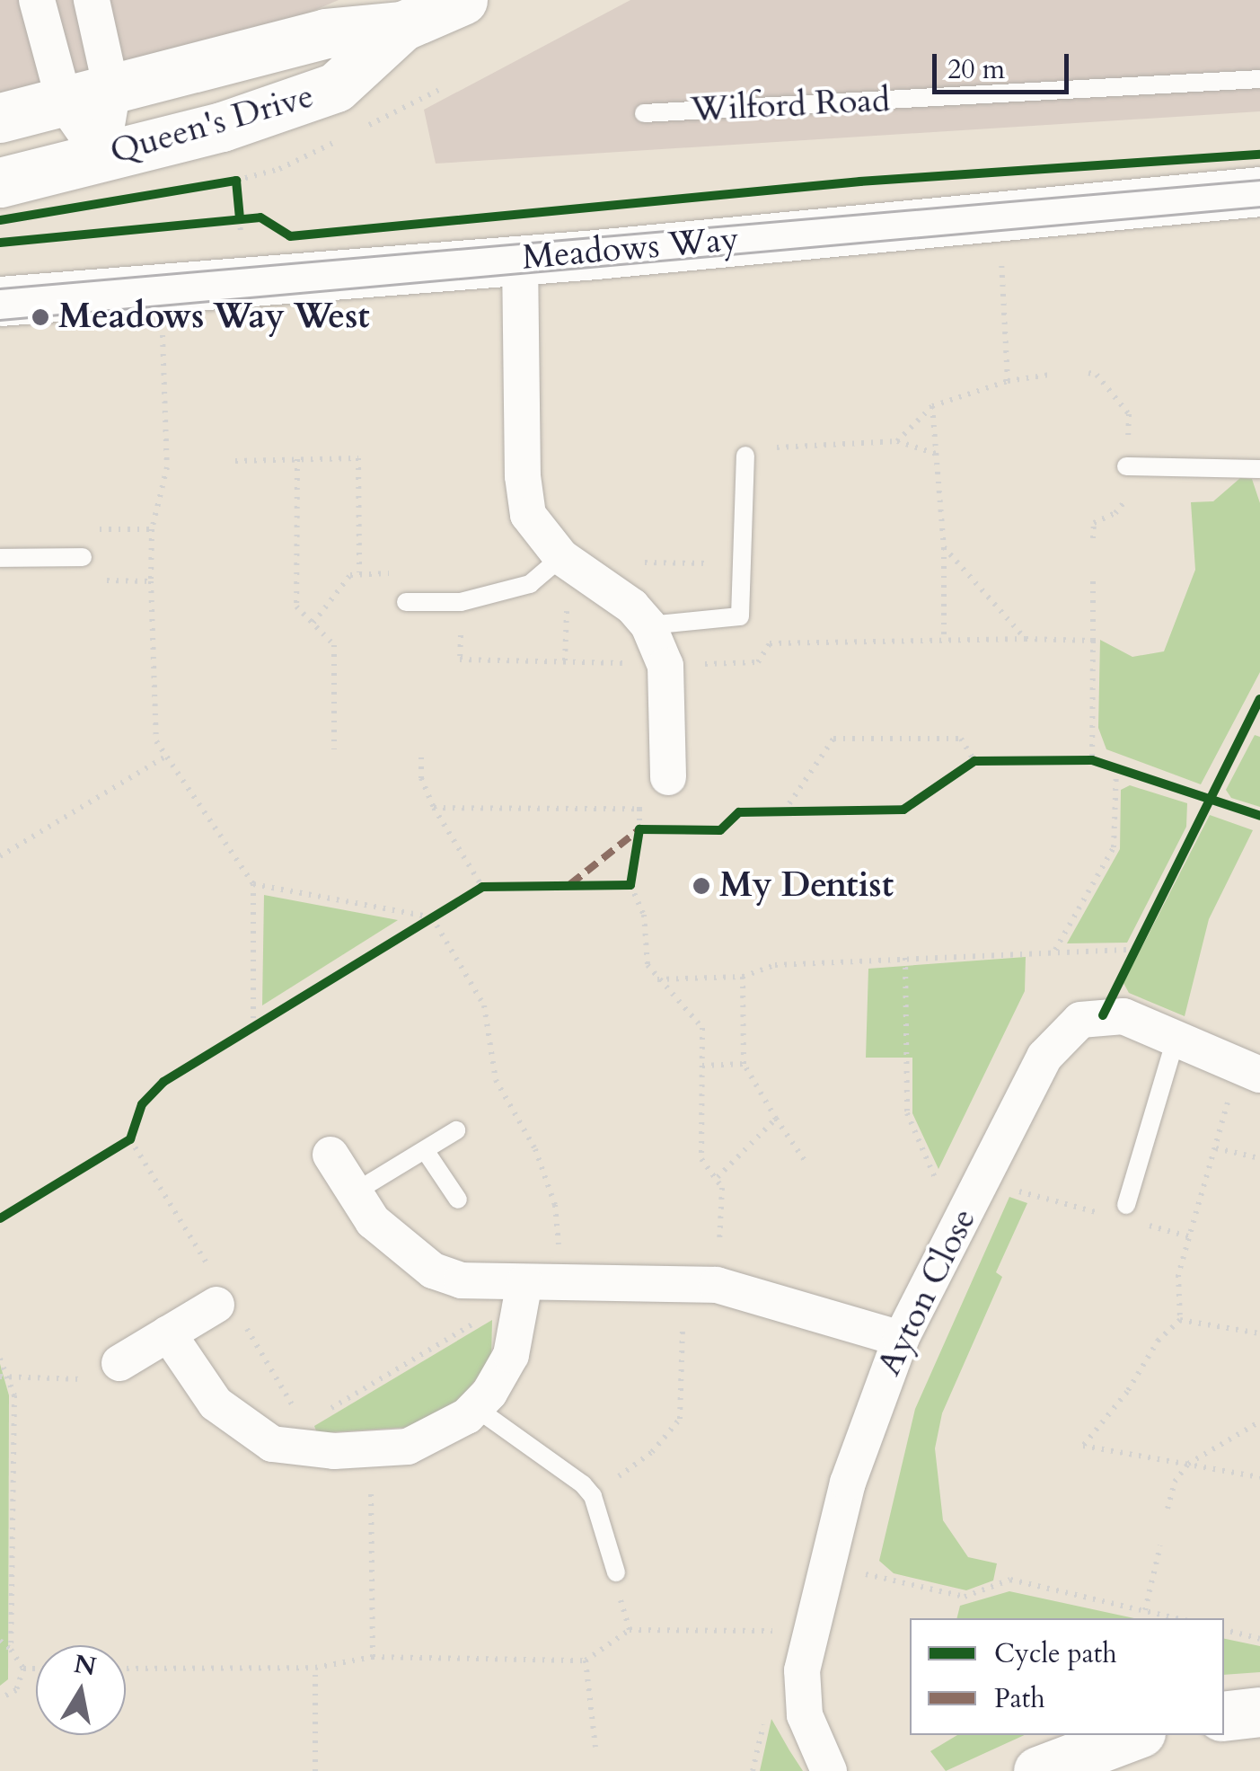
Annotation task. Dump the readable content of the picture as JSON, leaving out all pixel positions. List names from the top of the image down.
{
  "streets": {
    "street": ["Queen's Drive", "Meadows Way", "Ayton Close"],
    "lane": ["Wilford Road"]
  },
  "places": ["Meadows Way West", "My Dentist"],
  "legend": ["Cycle path", "Path"],
  "scale_bar": "20 m",
  "north": "top"
}
